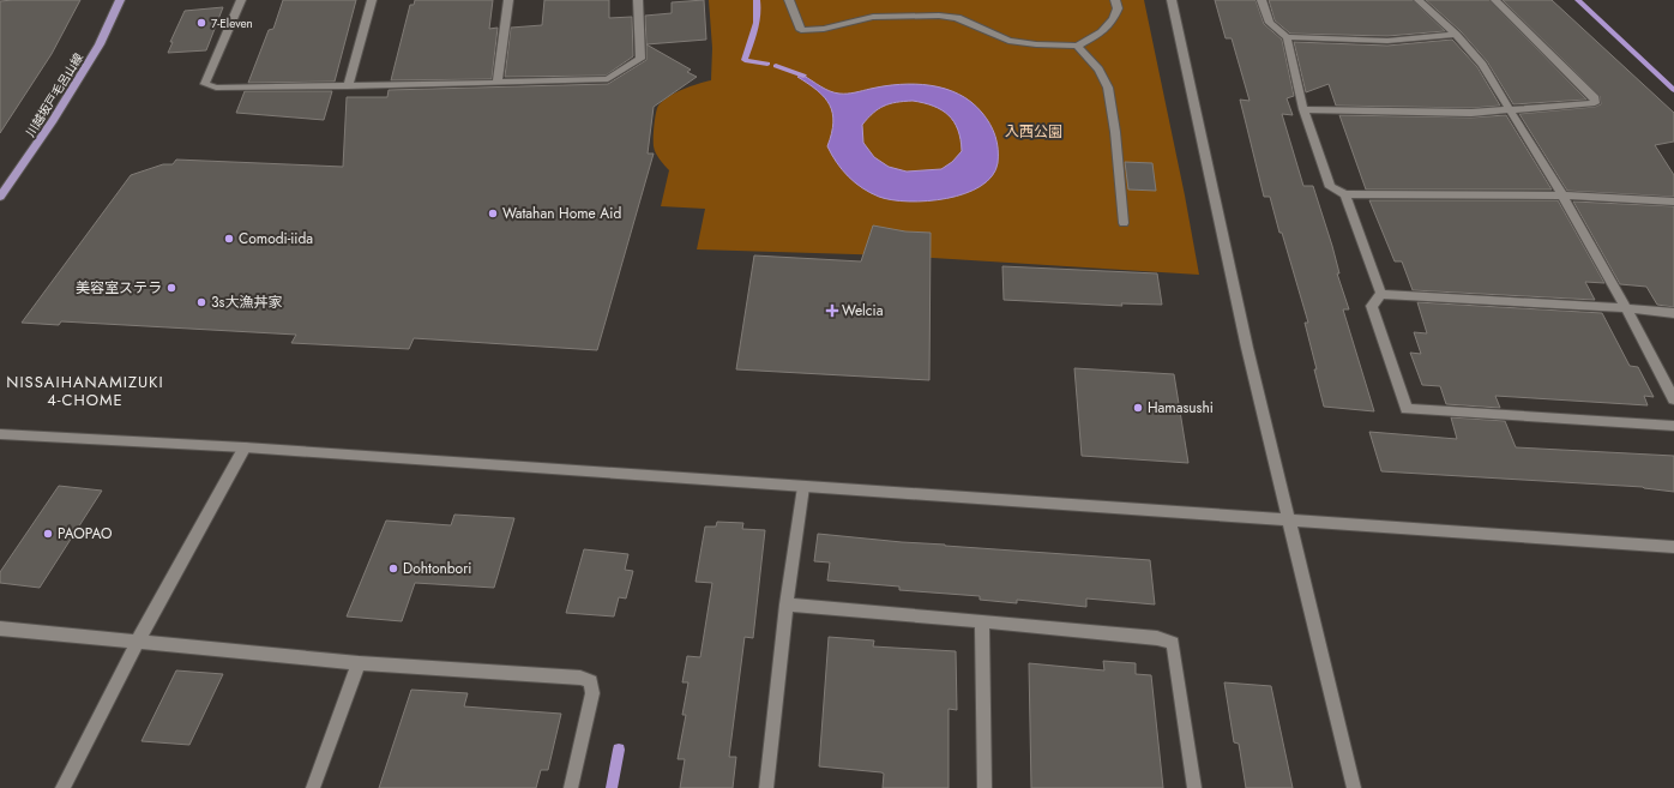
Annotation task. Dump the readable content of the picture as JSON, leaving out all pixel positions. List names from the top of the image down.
{
  "streets": {
    "main road": ["川越坂戸毛呂山線"]
  },
  "districts": ["NISSAIHANAMIZUKI 4-CHOME"],
  "parks": ["入西公園"],
  "places": {
    "other": [
      "7-Eleven",
      "Watahan Home Aid",
      "Comodi-iida",
      "美容室ステラ",
      "3s大漁丼家",
      "Hamasushi",
      "PAOPAO",
      "Dohtonbori"
    ],
    "health": ["Welcia"]
  }
}
